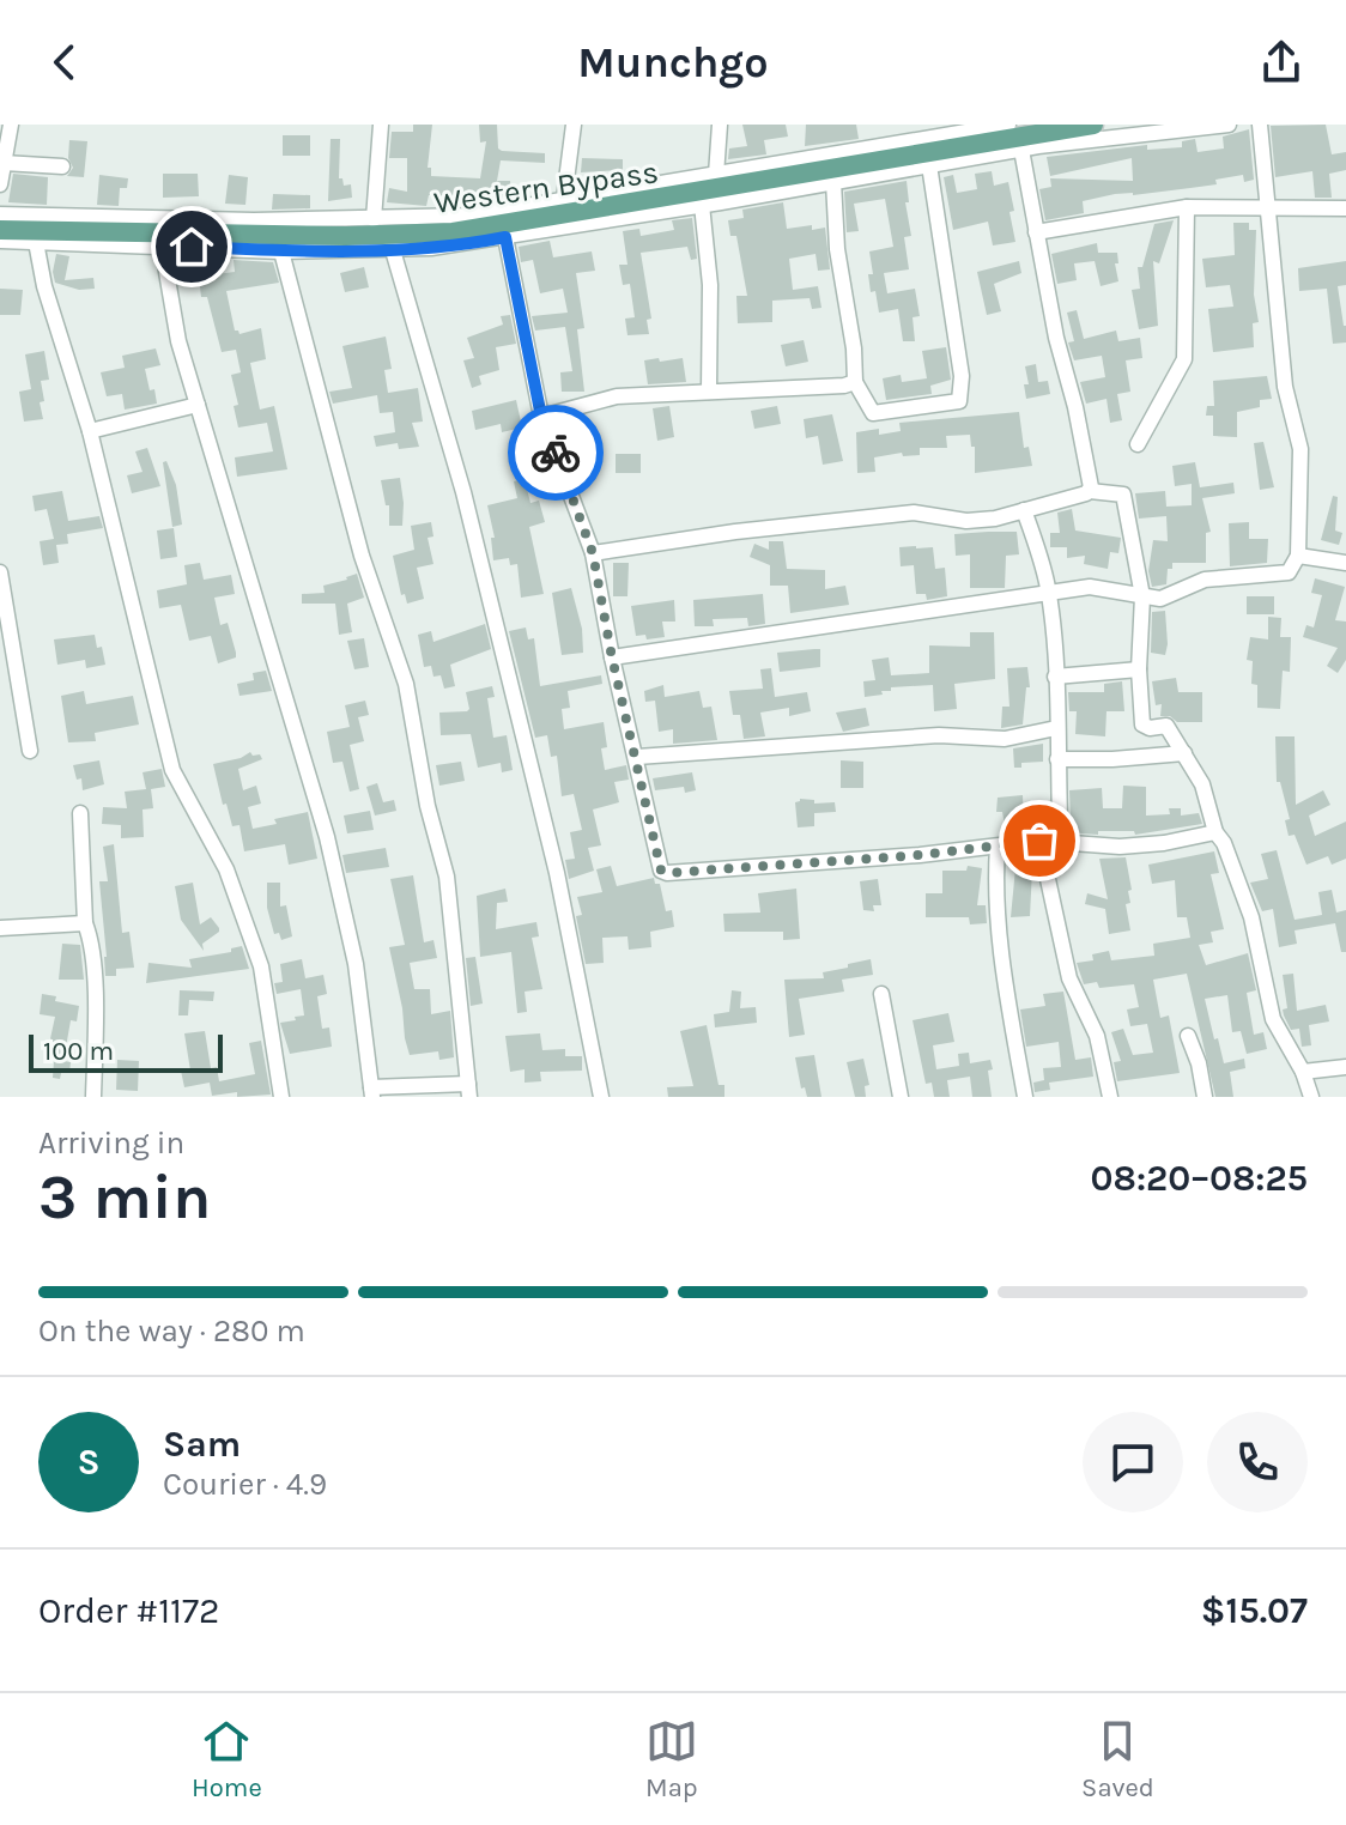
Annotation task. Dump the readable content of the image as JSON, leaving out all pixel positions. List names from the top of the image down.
{
  "streets": {
    "main road": ["Western Bypass"]
  },
  "scale_bar": "100 m",
  "page": {
    "header": "Munchgo",
    "scale": "100 m",
    "heading": ["3 min", "Arriving in", "08:20–08:25"],
    "panel": [
      "Sam",
      "Courier · 4.9",
      "Order #1172",
      "$15.07"
    ],
    "bar": "On the way · 280 m",
    "round": "S",
    "tabs": ["Home", "Map", "Saved"]
  }
}
